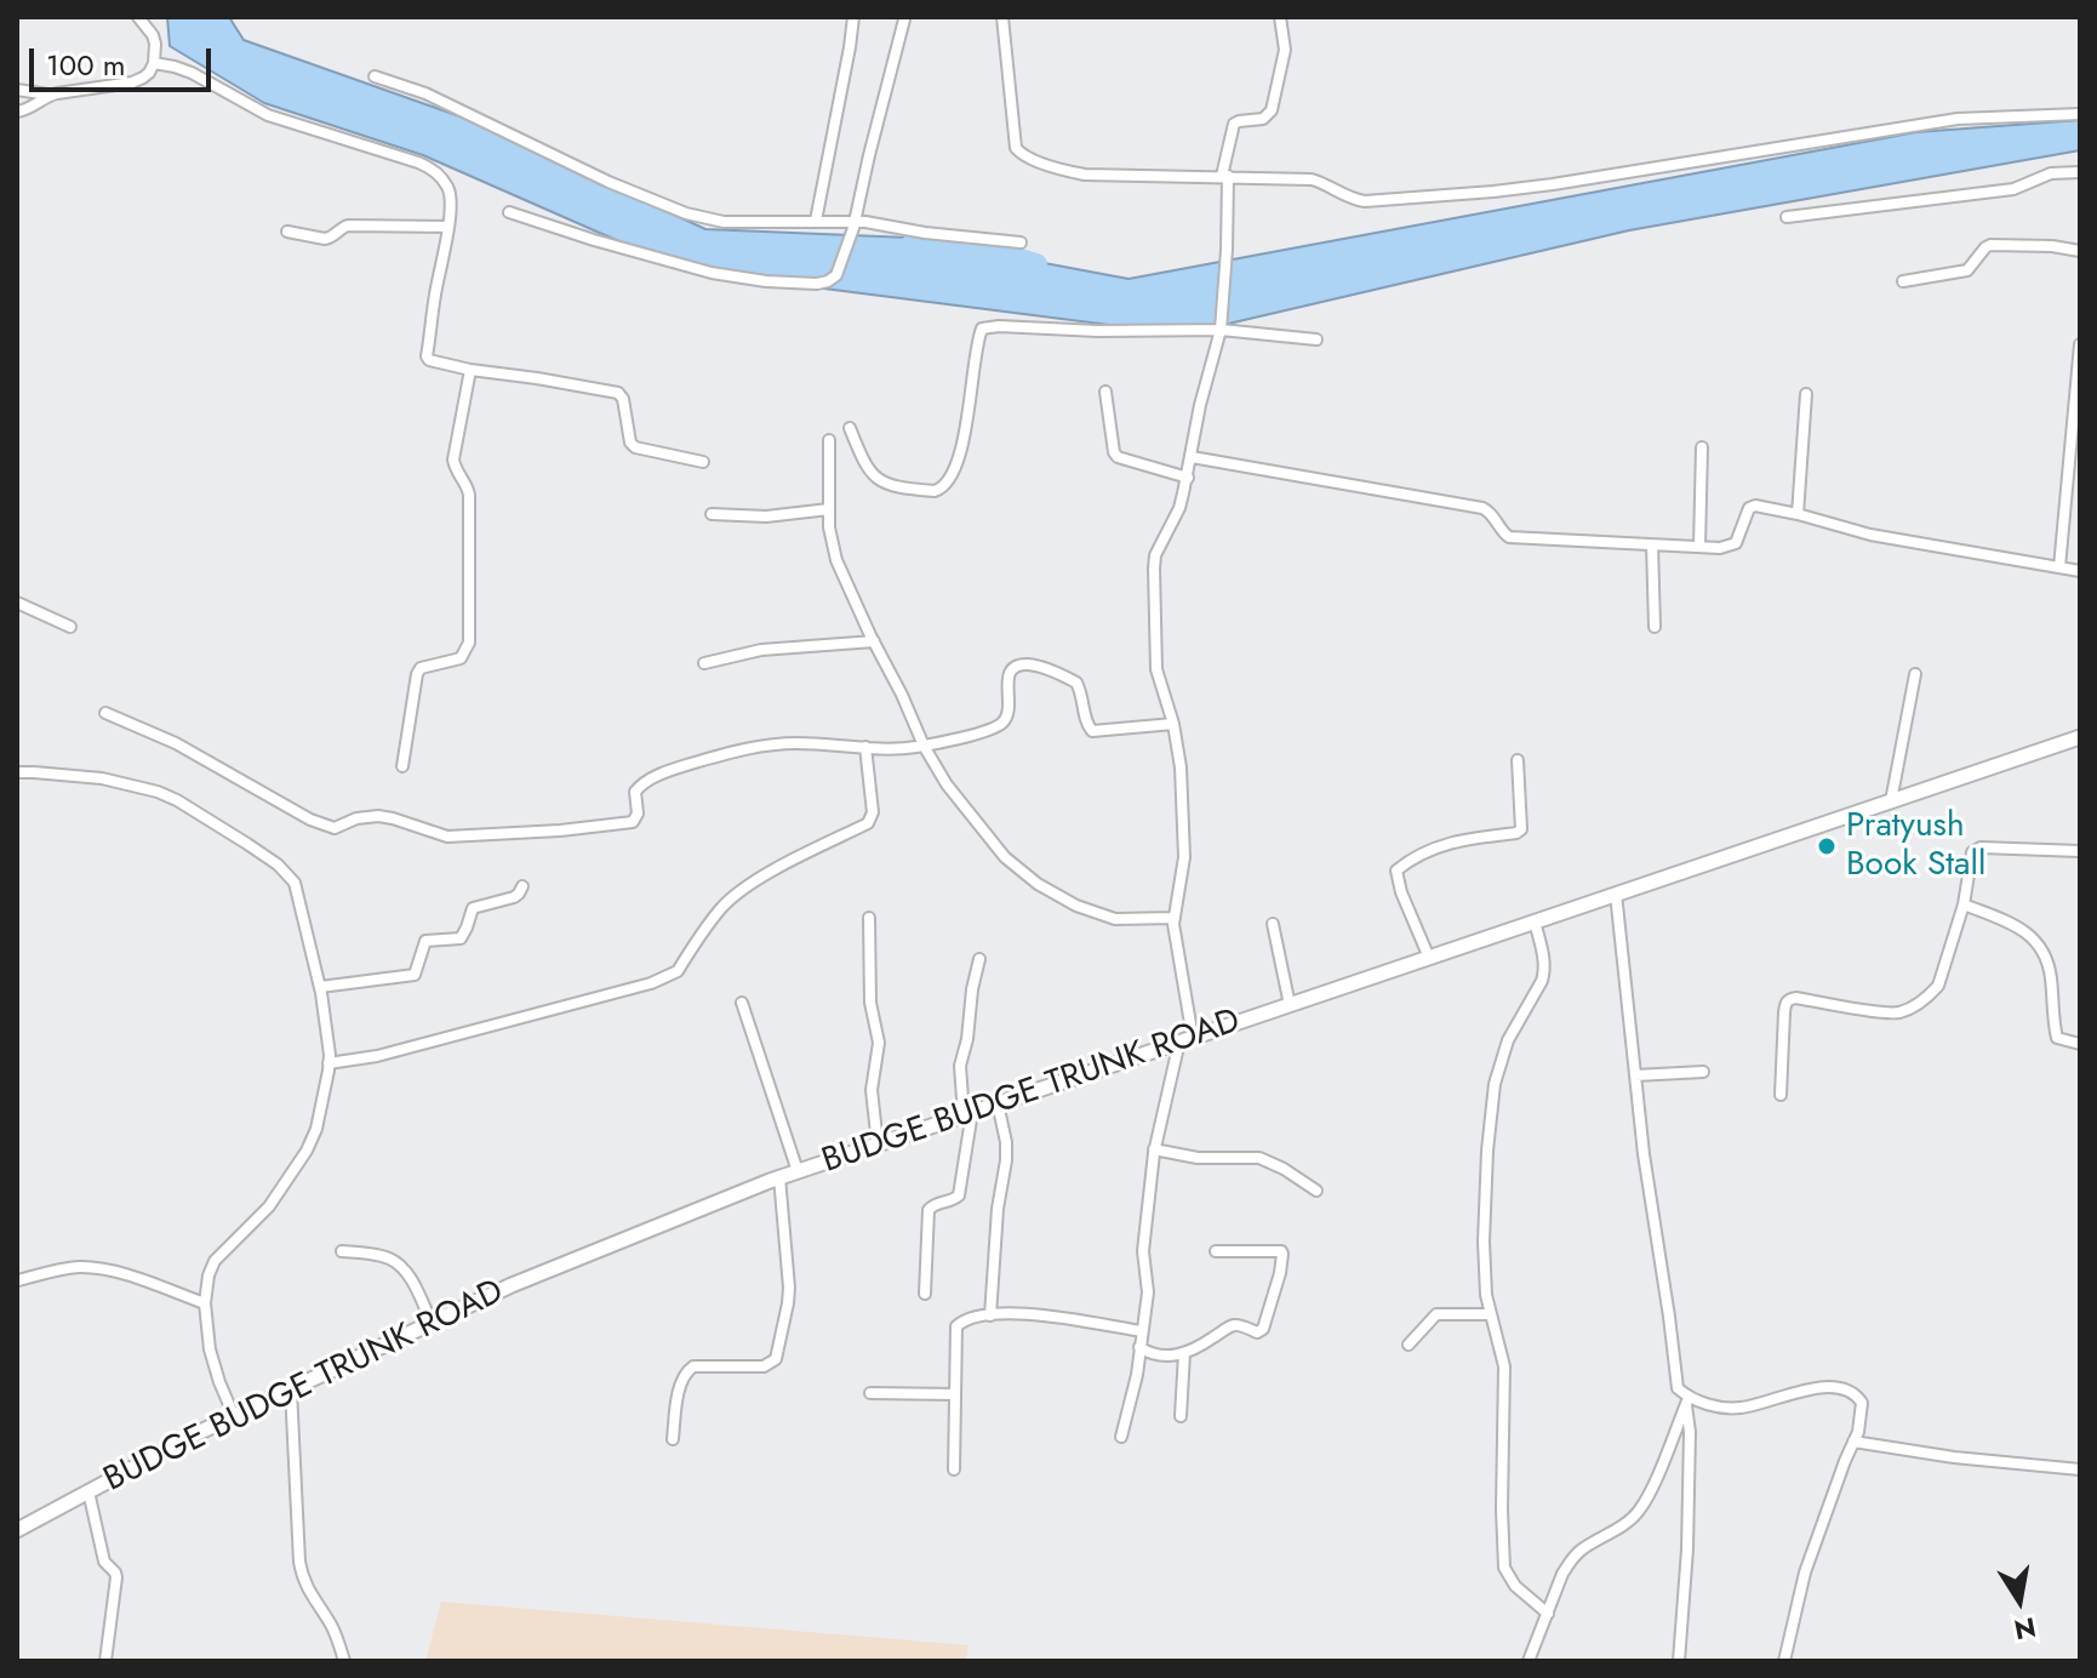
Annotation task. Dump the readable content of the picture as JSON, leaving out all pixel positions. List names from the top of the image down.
{
  "streets": {
    "main road": ["BUDGE BUDGE TRUNK ROAD"]
  },
  "places": ["Pratyush Book Stall"],
  "scale_bar": "100 m",
  "north": "bottom"
}
